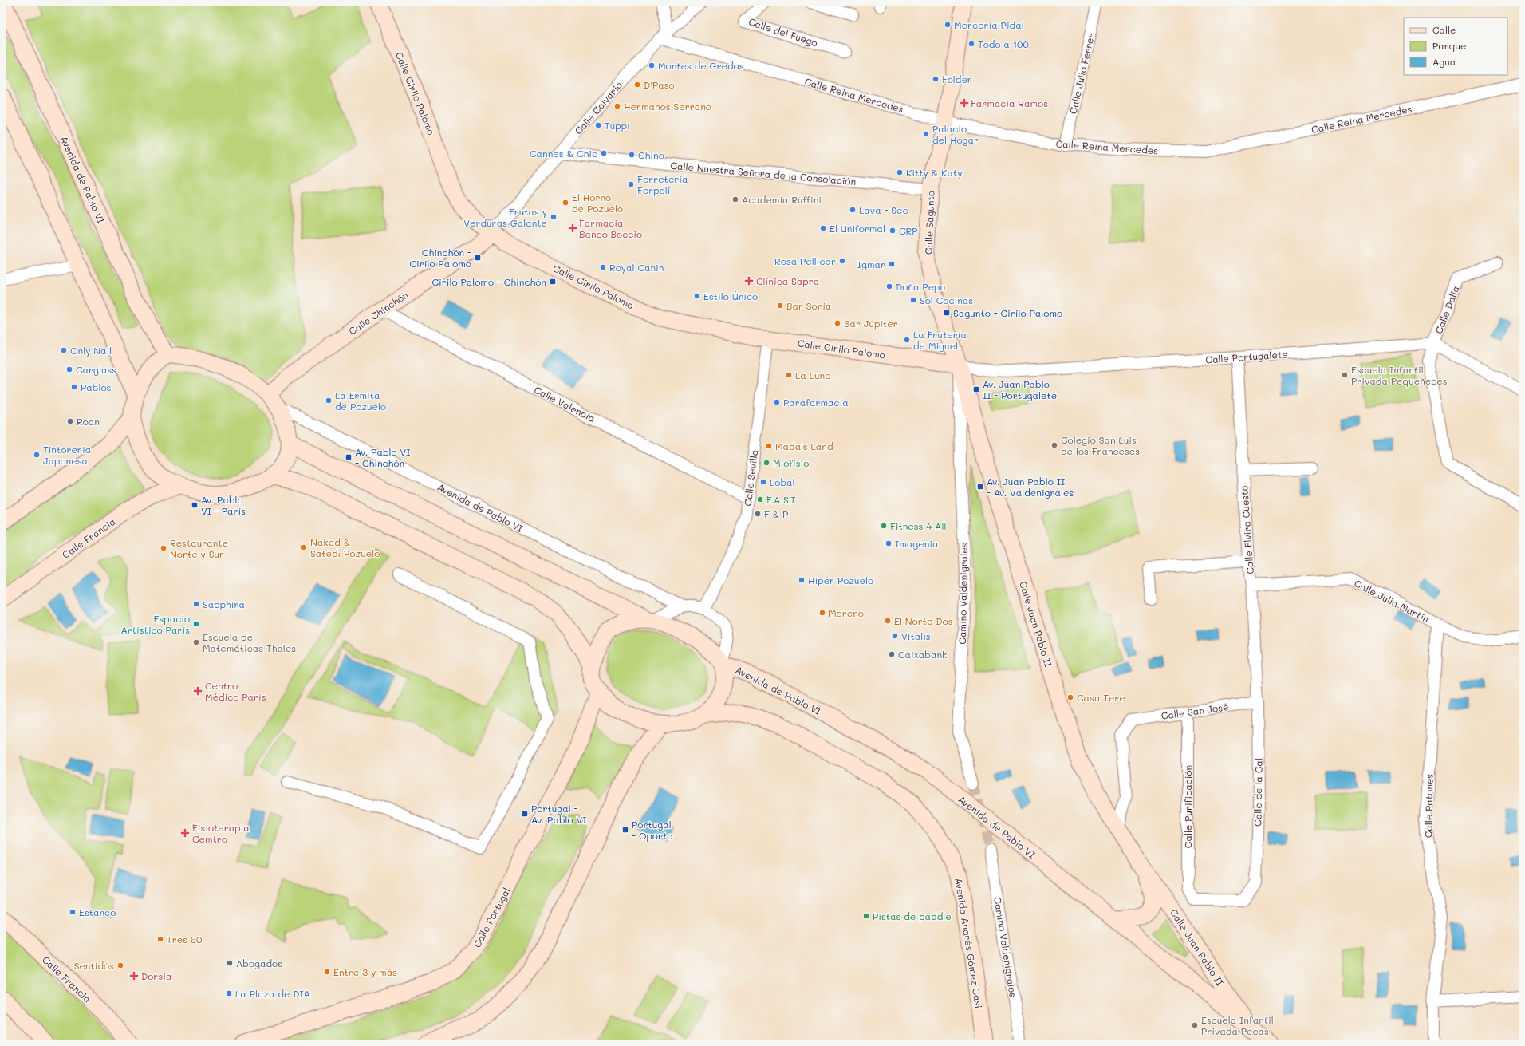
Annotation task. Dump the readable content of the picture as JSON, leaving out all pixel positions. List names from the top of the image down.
{
  "streets": {
    "street": [
      "Calle del Fuego",
      "Calle Julio Ferrer",
      "Calle Cirilo Palomo",
      "Calle Reina Mercedes",
      "Calle Calvario",
      "Calle Nuestra Señora de la Consolación",
      "Avenida de Pablo VI",
      "Calle Sagunto",
      "Calle Dalia",
      "Calle Chinchón",
      "Calle Portugalete",
      "Calle Valencia",
      "Calle Sevilla",
      "Calle Elvira Cuesta",
      "Calle Francia",
      "Camino Valdenigrales",
      "Calle Julia Martín",
      "Calle Juan Pablo II",
      "Calle San José",
      "Calle de la Cal",
      "Calle Patones",
      "Calle Purificación",
      "Calle Portugal",
      "Avenida Andrés Gómez Casi"
    ]
  },
  "crossings": [
    ["Calle Julio Ferrer", "Calle Reina Mercedes"],
    ["Calle Cirilo Palomo", "Calle Sagunto"],
    ["Calle Cirilo Palomo", "Calle Chinchón"],
    ["Calle Cirilo Palomo", "Calle Portugalete"],
    ["Calle Cirilo Palomo", "Calle Sevilla"],
    ["Calle Cirilo Palomo", "Camino Valdenigrales"],
    ["Calle Cirilo Palomo", "Calle Juan Pablo II"],
    ["Calle Reina Mercedes", "Calle Calvario"],
    ["Calle Reina Mercedes", "Calle Sagunto"],
    ["Calle Calvario", "Calle Nuestra Señora de la Consolación"],
    ["Calle Nuestra Señora de la Consolación", "Calle Sagunto"],
    ["Avenida de Pablo VI", "Calle Juan Pablo II"],
    ["Calle Sagunto", "Calle Portugalete"],
    ["Calle Sagunto", "Camino Valdenigrales"],
    ["Calle Sagunto", "Calle Juan Pablo II"],
    ["Calle Dalia", "Calle Portugalete"],
    ["Calle Chinchón", "Calle Valencia"],
    ["Calle Portugalete", "Calle Elvira Cuesta"],
    ["Calle Portugalete", "Camino Valdenigrales"],
    ["Calle Portugalete", "Calle Juan Pablo II"],
    ["Calle Valencia", "Calle Sevilla"],
    ["Calle Elvira Cuesta", "Calle Julia Martín"],
    ["Calle Elvira Cuesta", "Calle San José"],
    ["Calle Elvira Cuesta", "Calle de la Cal"],
    ["Camino Valdenigrales", "Calle Juan Pablo II"],
    ["Calle Julia Martín", "Calle Patones"],
    ["Calle Juan Pablo II", "Calle San José"],
    ["Calle San José", "Calle de la Cal"],
    ["Calle San José", "Calle Purificación"],
    ["Calle de la Cal", "Calle Purificación"]
  ],
  "places": {
    "other": [
      "Mercería Pidal",
      "Todo a 100",
      "Montes de Gredos",
      "Folder",
      "D'Paso",
      "Hermanos Serrano",
      "Tuppí",
      "Palacio del Hogar",
      "Cannes & Chic",
      "Chino",
      "Kitty & Katy",
      "Ferretería Ferpoli",
      "Academia Ruffini",
      "El Horno de Pozuelo",
      "Lava - Sec",
      "Frutas y Verduras Galante",
      "El Uniformal",
      "CRP",
      "Rosa Pellicer",
      "Igmar",
      "Royal Canin",
      "Doña Pepa",
      "Estilo Único",
      "Sol Cocinas",
      "Bar Sonia",
      "Bar Júpiter",
      "La Frutería de Miguel",
      "Only Nail",
      "Carglass",
      "La Luna",
      "Escuela Infantil Privada Pequeñeces",
      "Pablos",
      "La Ermita de Pozuelo",
      "Parafarmacia",
      "Roan",
      "Colegio San Luis de los Franceses",
      "Mada's Land",
      "Tintorería Japonesa",
      "Miofisio",
      "Lobal",
      "F.A.S.T",
      "F & P",
      "Fitness 4 All",
      "Imagenia",
      "Naked & Sated: Pozuelo",
      "Restaurante Norte y Sur",
      "Hiper Pozuelo",
      "Sapphira",
      "Moreno",
      "El Norte Dos",
      "Espacio Artístico París",
      "Vitalis",
      "Escuela de Matemáticas Thales",
      "Caixabank",
      "Casa Tere",
      "Estanco",
      "Pistas de paddle",
      "Tres 60",
      "Abogados",
      "Sentidós",
      "Entre 3 y más",
      "La Plaza de DIA",
      "Escuela Infantil Privada Pecas"
    ],
    "health": [
      "Farmacia Ramos",
      "Farmacia Banco Boccio",
      "Clínica Sapra",
      "Centro Médico París",
      "Fisioterapia Cemtro",
      "Dorsia"
    ],
    "transit": [
      "Chinchón - Cirilo Palomo",
      "Cirilo Palomo - Chinchón",
      "Sagunto - Cirilo Palomo",
      "Av. Juan Pablo II - Portugalete",
      "Av. Pablo VI - Chinchón",
      "Av. Juan Pablo II - Av. Valdenigrales",
      "Av. Pablo VI - París",
      "Portugal - Av. Pablo VI",
      "Portugal - Oporto"
    ]
  },
  "legend": ["Calle", "Parque", "Agua"]
}
